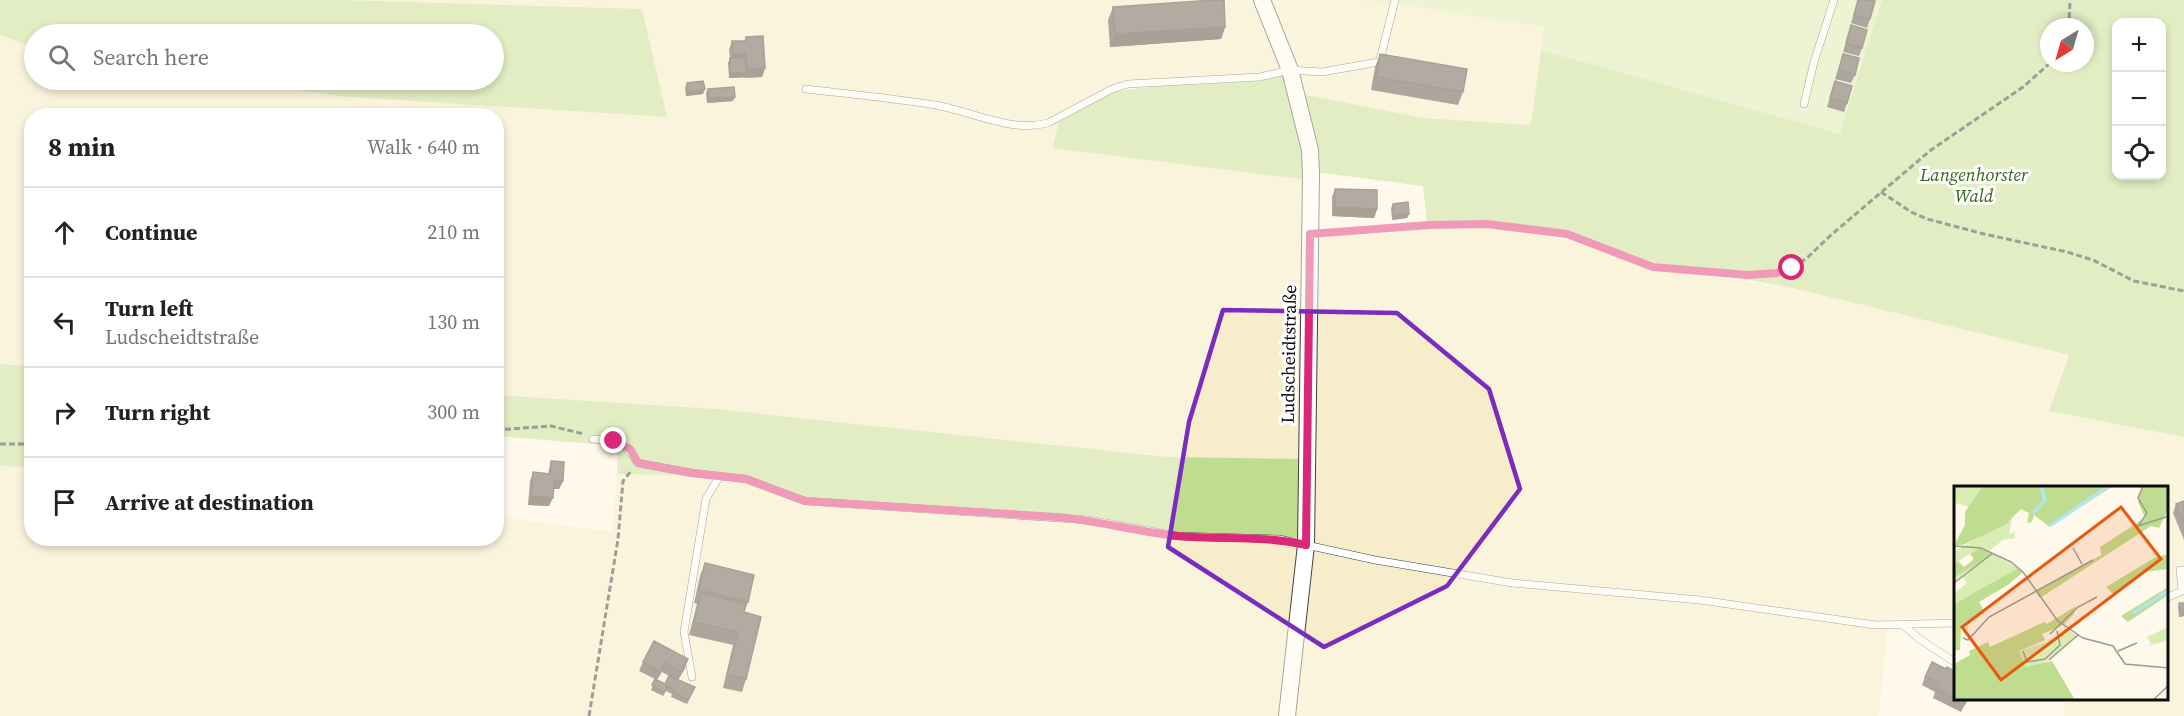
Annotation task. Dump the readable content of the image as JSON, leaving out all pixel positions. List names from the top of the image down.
{
  "streets": {
    "street": ["Ludscheidtstraße"]
  },
  "parks": ["Langenhorster Wald"],
  "north": "bottom left",
  "page": {
    "map_buttons": ["+", "−"],
    "search": "Search here",
    "heading": ["8 min", "Walk · 640 m"],
    "list": [
      ["Continue", "210 m"],
      ["Turn left", "Ludscheidtstraße", "130 m"],
      ["Turn right", "300 m"],
      "Arrive at destination"
    ]
  }
}
